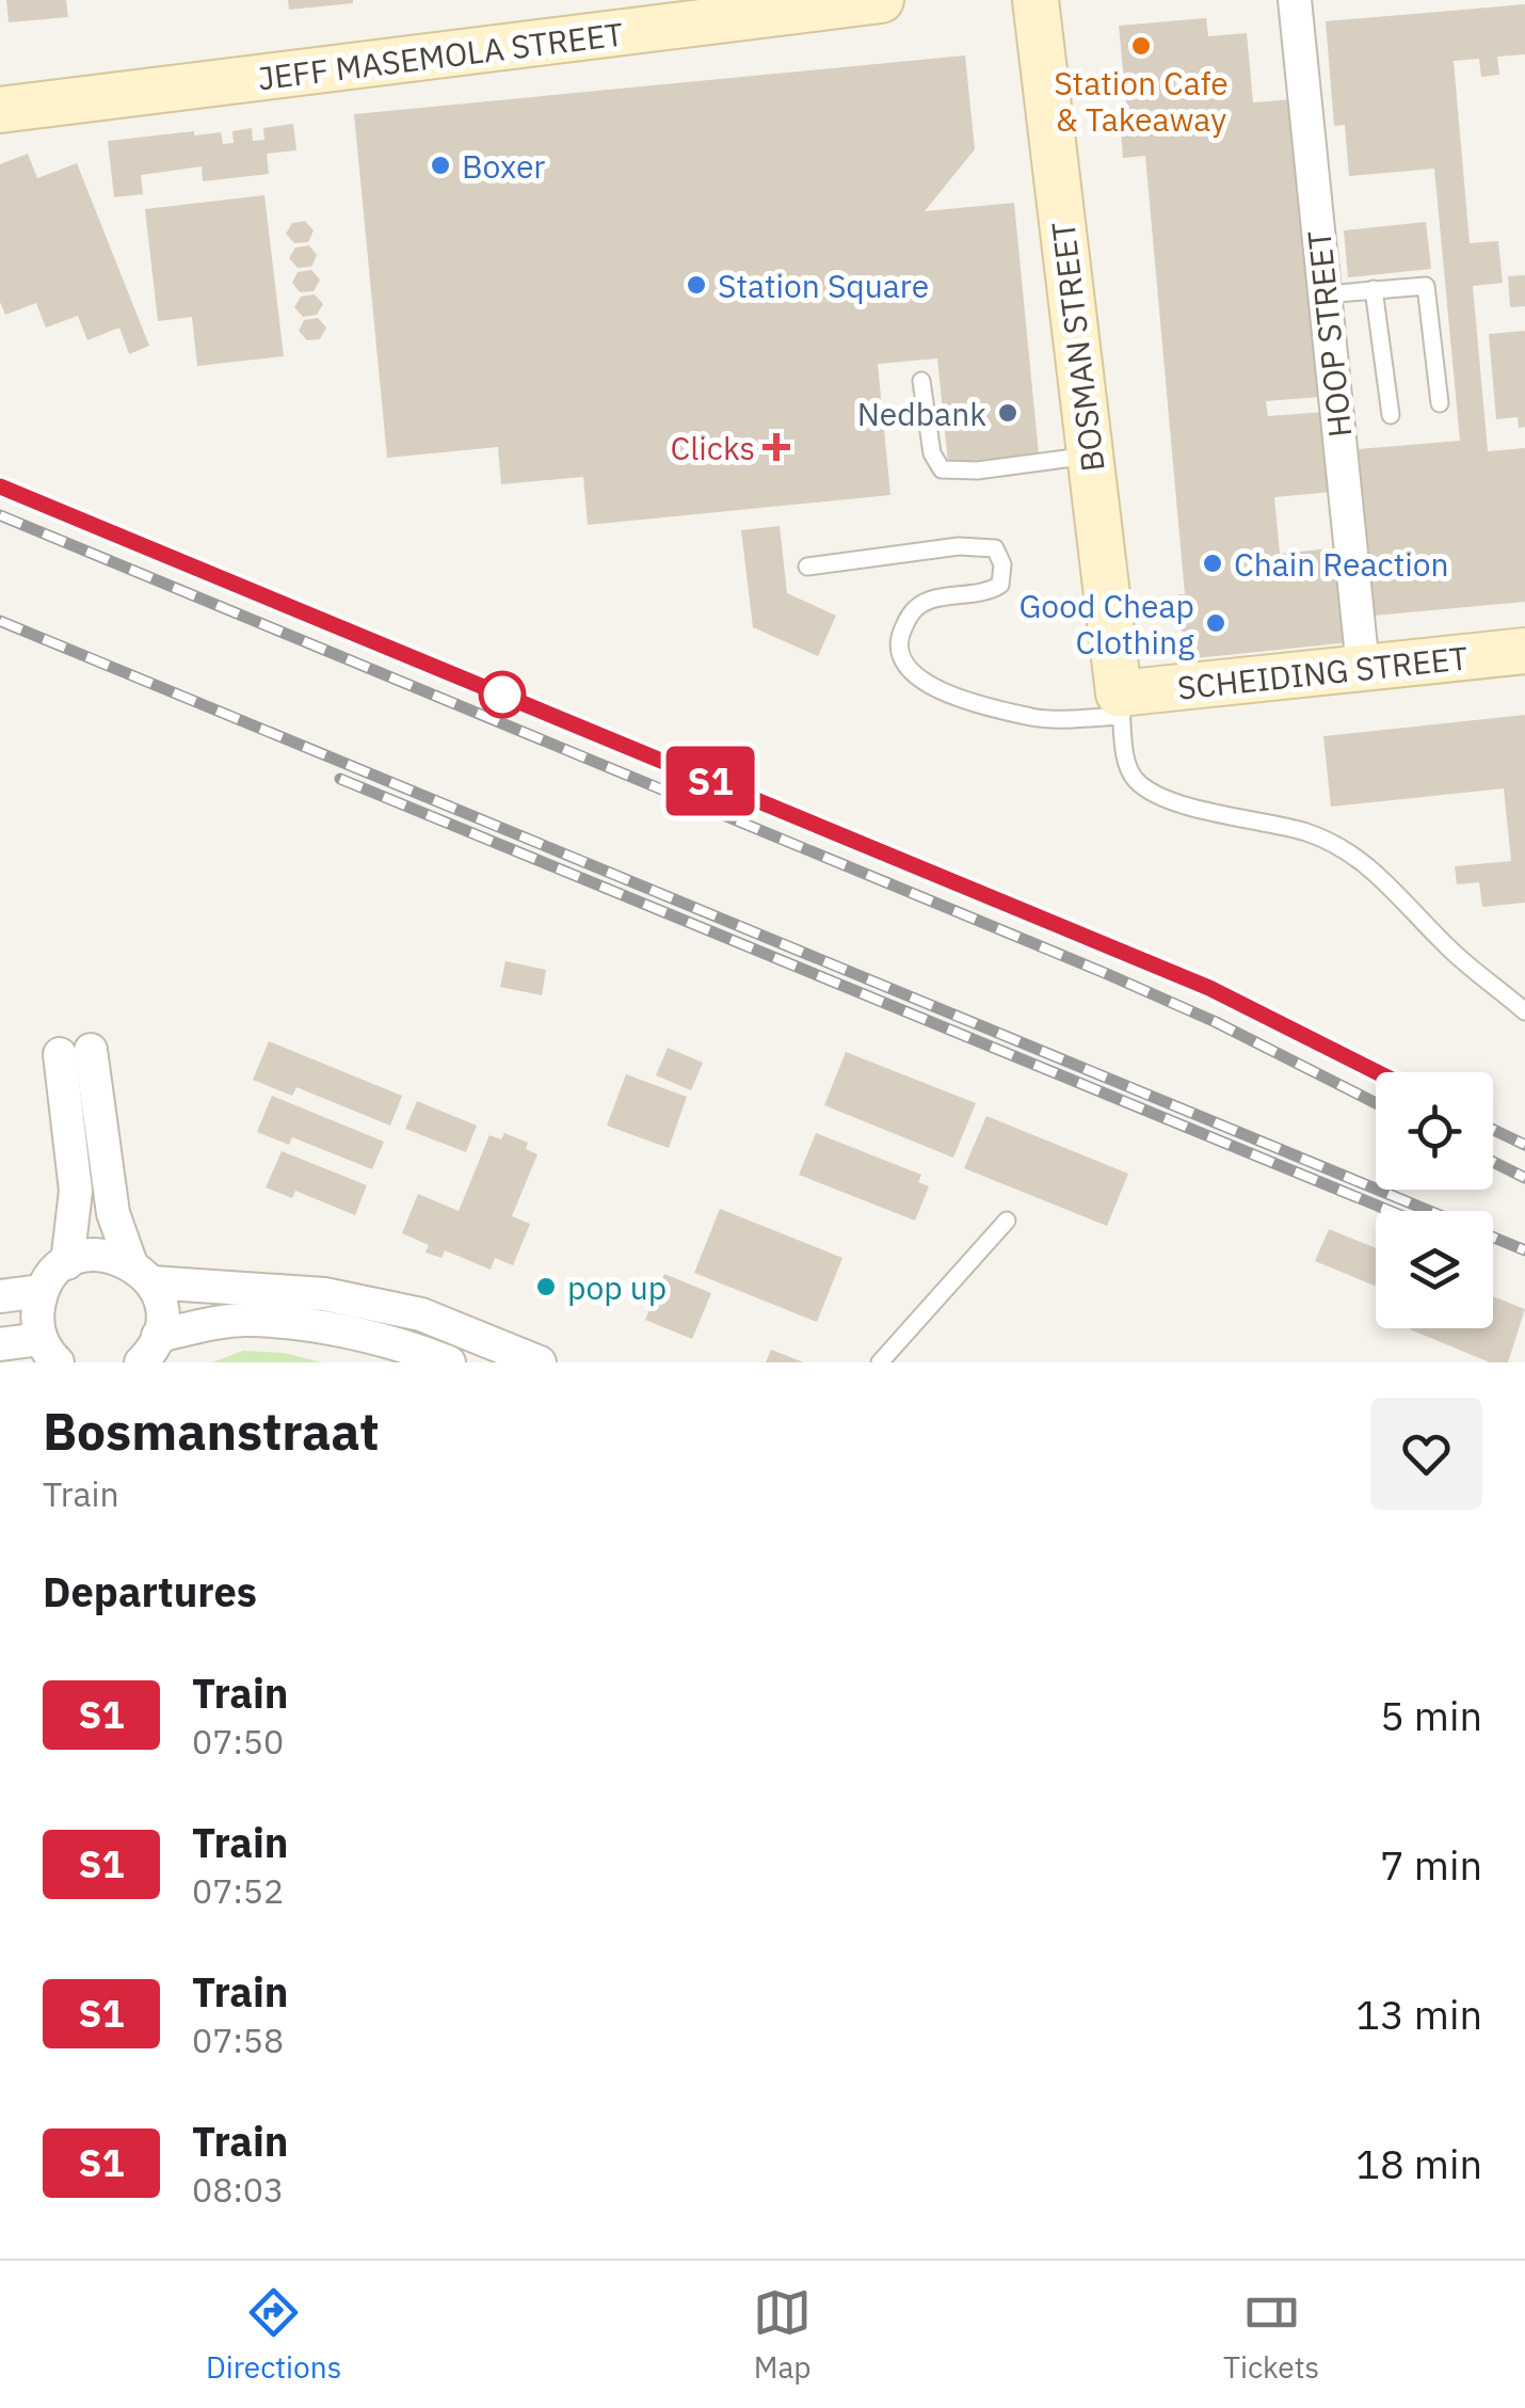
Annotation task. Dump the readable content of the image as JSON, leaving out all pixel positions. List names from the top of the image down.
{
  "streets": {
    "main road": ["JEFF MASEMOLA STREET", "BOSMAN STREET", "SCHEIDING STREET"],
    "street": ["HOOP STREET"]
  },
  "crossings": [
    ["HOOP STREET", "SCHEIDING STREET"],
    ["BOSMAN STREET", "SCHEIDING STREET"]
  ],
  "places": {
    "other": [
      "Station Cafe & Takeaway",
      "Boxer",
      "Station Square",
      "Nedbank",
      "Chain Reaction",
      "Good Cheap Clothing",
      "pop up"
    ],
    "health": ["Clicks"]
  },
  "page": {
    "on_map": "S1",
    "heading": [
      ["Bosmanstraat", "Train"],
      "Departures"
    ],
    "list": [
      {
        "mark": "S1",
        "name": "Train",
        "note": "07:50",
        "value": "5 min"
      },
      {
        "mark": "S1",
        "name": "Train",
        "note": "07:52",
        "value": "7 min"
      },
      {
        "mark": "S1",
        "name": "Train",
        "note": "07:58",
        "value": "13 min"
      },
      {
        "mark": "S1",
        "name": "Train",
        "note": "08:03",
        "value": "18 min"
      }
    ],
    "tabs": ["Directions", "Map", "Tickets"]
  }
}
